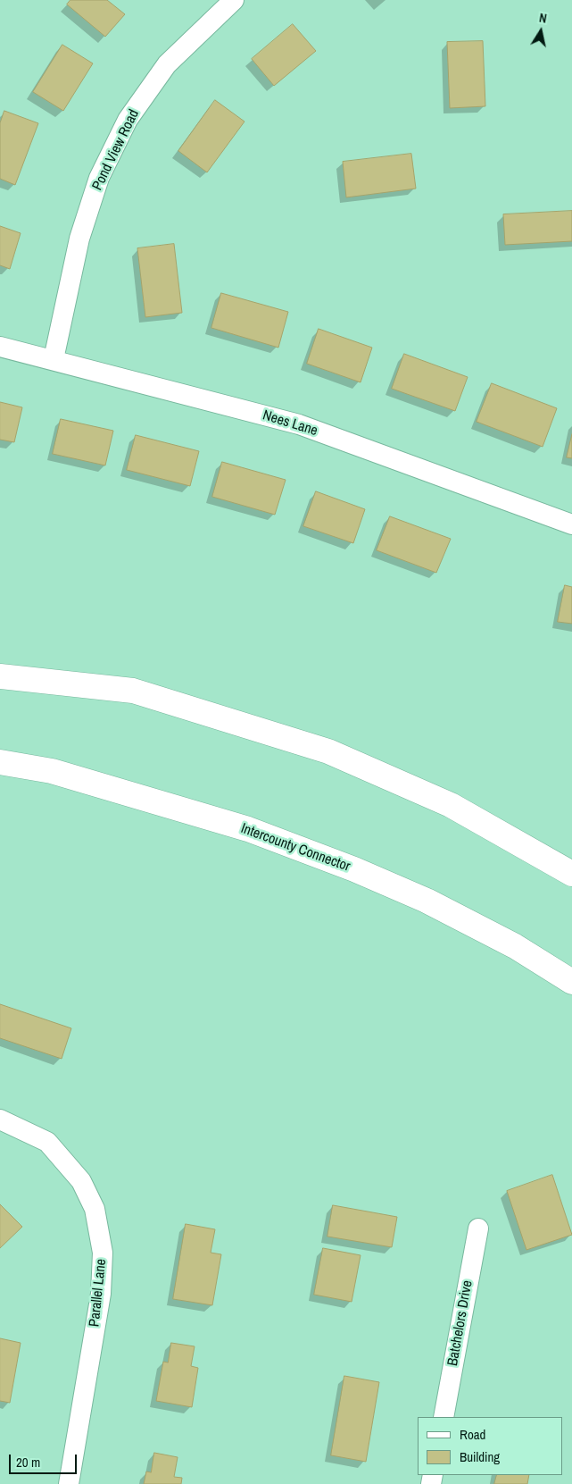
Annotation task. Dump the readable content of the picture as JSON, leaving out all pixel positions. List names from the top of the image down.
{
  "streets": {
    "highway": ["Intercounty Connector"],
    "street": [
      "Pond View Road",
      "Nees Lane",
      "Parallel Lane",
      "Batchelors Drive"
    ]
  },
  "crossings": [
    ["Pond View Road", "Nees Lane"]
  ],
  "legend": ["Road", "Building"],
  "scale_bar": "20 m",
  "north": "top"
}
